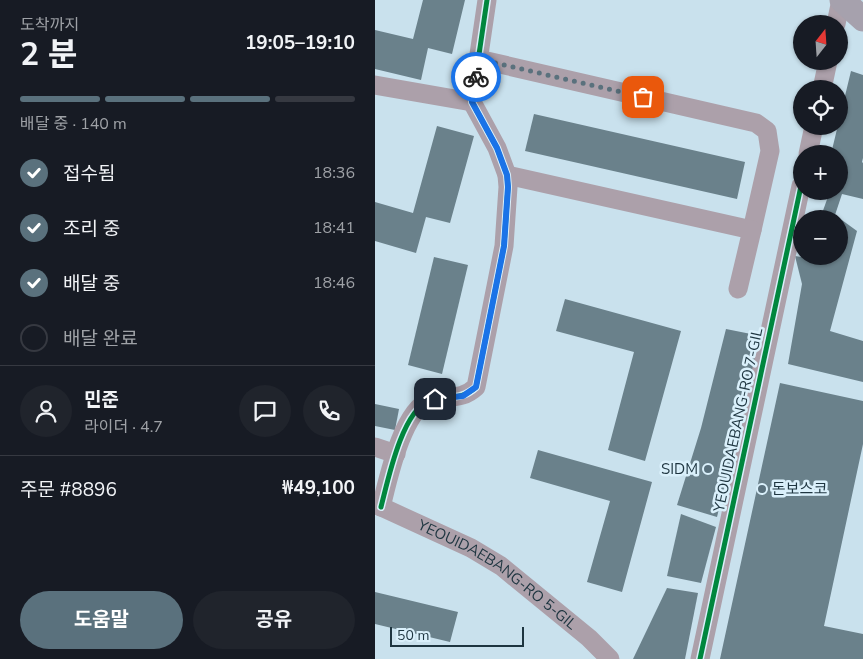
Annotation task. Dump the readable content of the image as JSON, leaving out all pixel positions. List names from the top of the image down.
{
  "streets": {
    "street": ["YEOUIDAEBANG-RO 7-GIL", "YEOUIDAEBANG-RO 5-GIL"]
  },
  "places": ["SIDM", "돈보스코"],
  "scale_bar": "50 m",
  "north": "top",
  "page": {
    "heading": ["2 분", "도착까지", "19:05–19:10"],
    "panel": [
      "민준",
      "라이더 · 4.7",
      "주문 #8896",
      "₩49,100"
    ],
    "map_buttons": ["+", "−"],
    "bar": "배달 중 · 140 m",
    "list": [
      ["접수됨", "18:36"],
      ["조리 중", "18:41"],
      ["배달 중", "18:46"],
      "배달 완료"
    ],
    "buttons": ["도움말", "공유"],
    "scale": "50 m"
  }
}
